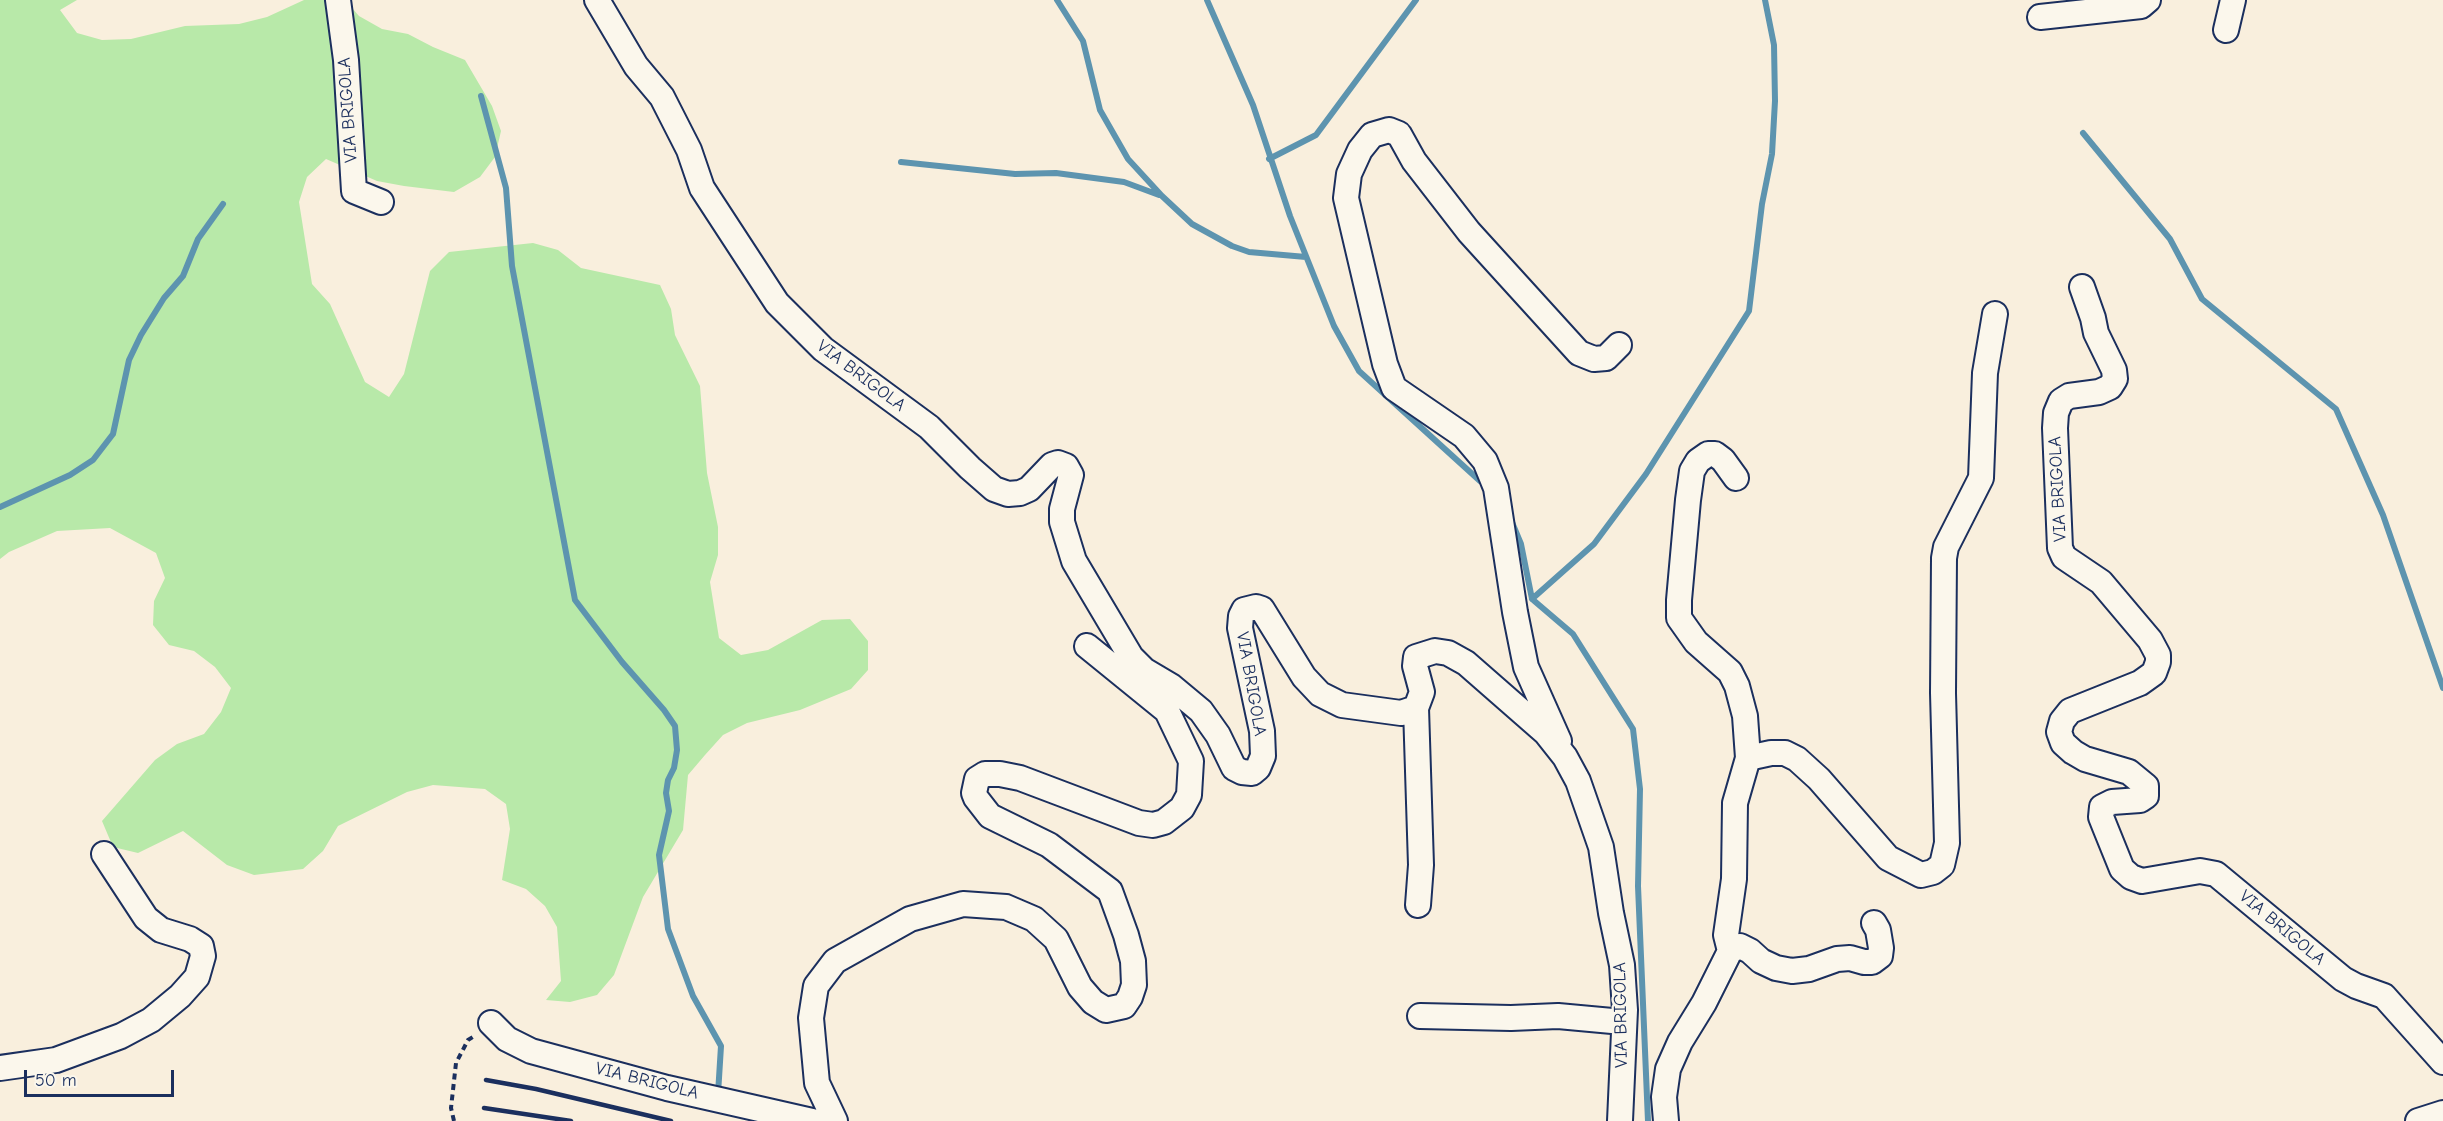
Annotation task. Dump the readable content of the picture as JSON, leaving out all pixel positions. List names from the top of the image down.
{
  "streets": {
    "street": ["VIA BRIGOLA"]
  },
  "scale_bar": "50 m"
}
